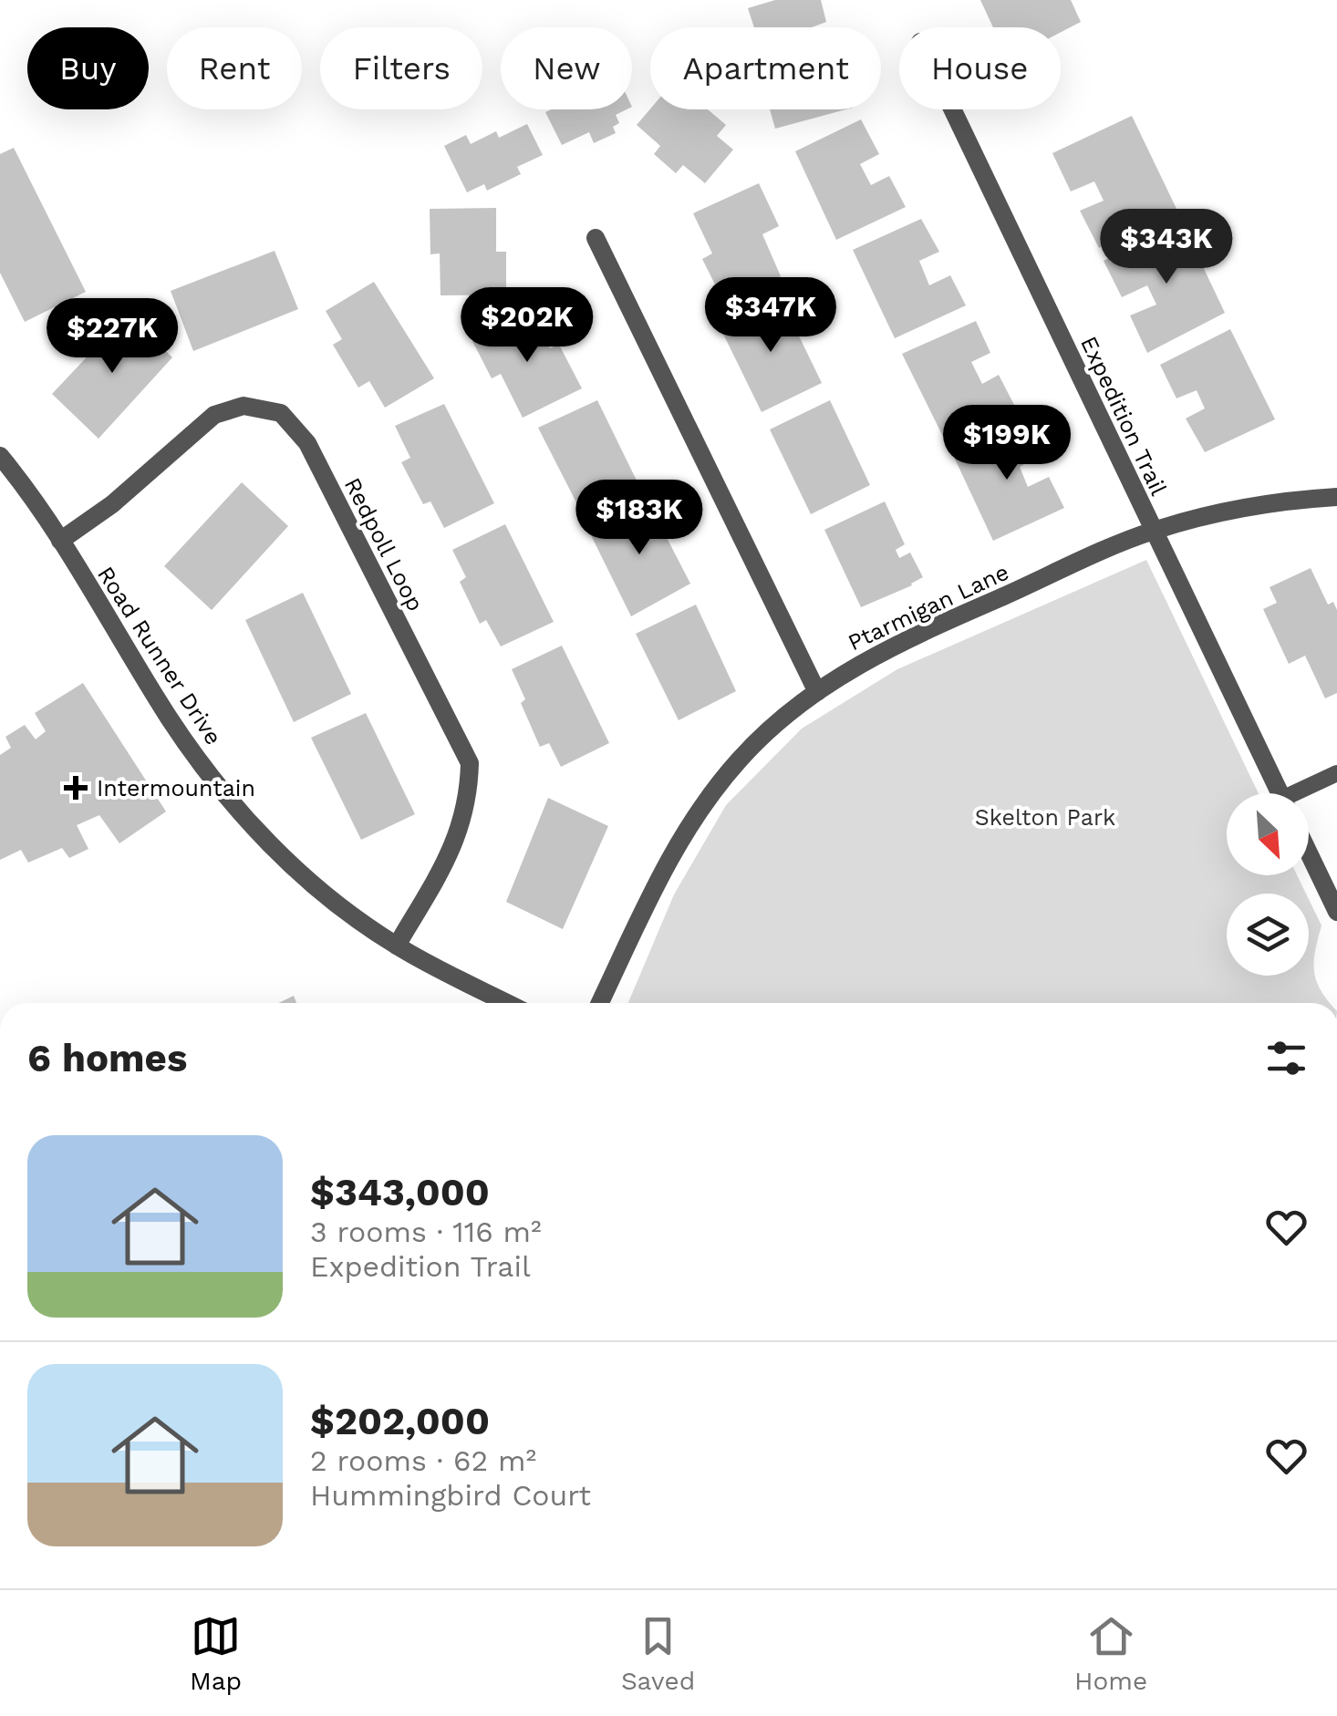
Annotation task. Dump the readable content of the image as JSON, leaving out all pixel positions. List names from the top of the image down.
{
  "streets": {
    "street": [
      "Expedition Trail",
      "Redpoll Loop",
      "Ptarmigan Lane",
      "Road Runner Drive"
    ]
  },
  "crossings": [
    ["Expedition Trail", "Ptarmigan Lane"],
    ["Redpoll Loop", "Road Runner Drive"]
  ],
  "parks": ["Skelton Park"],
  "places": {
    "health": ["Intermountain"]
  },
  "north": "bottom right",
  "page": {
    "chip": [
      "Buy",
      "Rent",
      "Filters",
      "New",
      "Apartment",
      "House"
    ],
    "price": [
      "$343K",
      "$347K",
      "$202K",
      "$227K",
      "$199K",
      "$183K"
    ],
    "heading": "6 homes",
    "list": [
      {
        "name": "$343,000",
        "note": "3 rooms · 116 m² · Expedition Trail"
      },
      {
        "name": "$202,000",
        "note": "2 rooms · 62 m² · Hummingbird Court"
      }
    ],
    "tabs": ["Map", "Saved", "Home"]
  }
}
